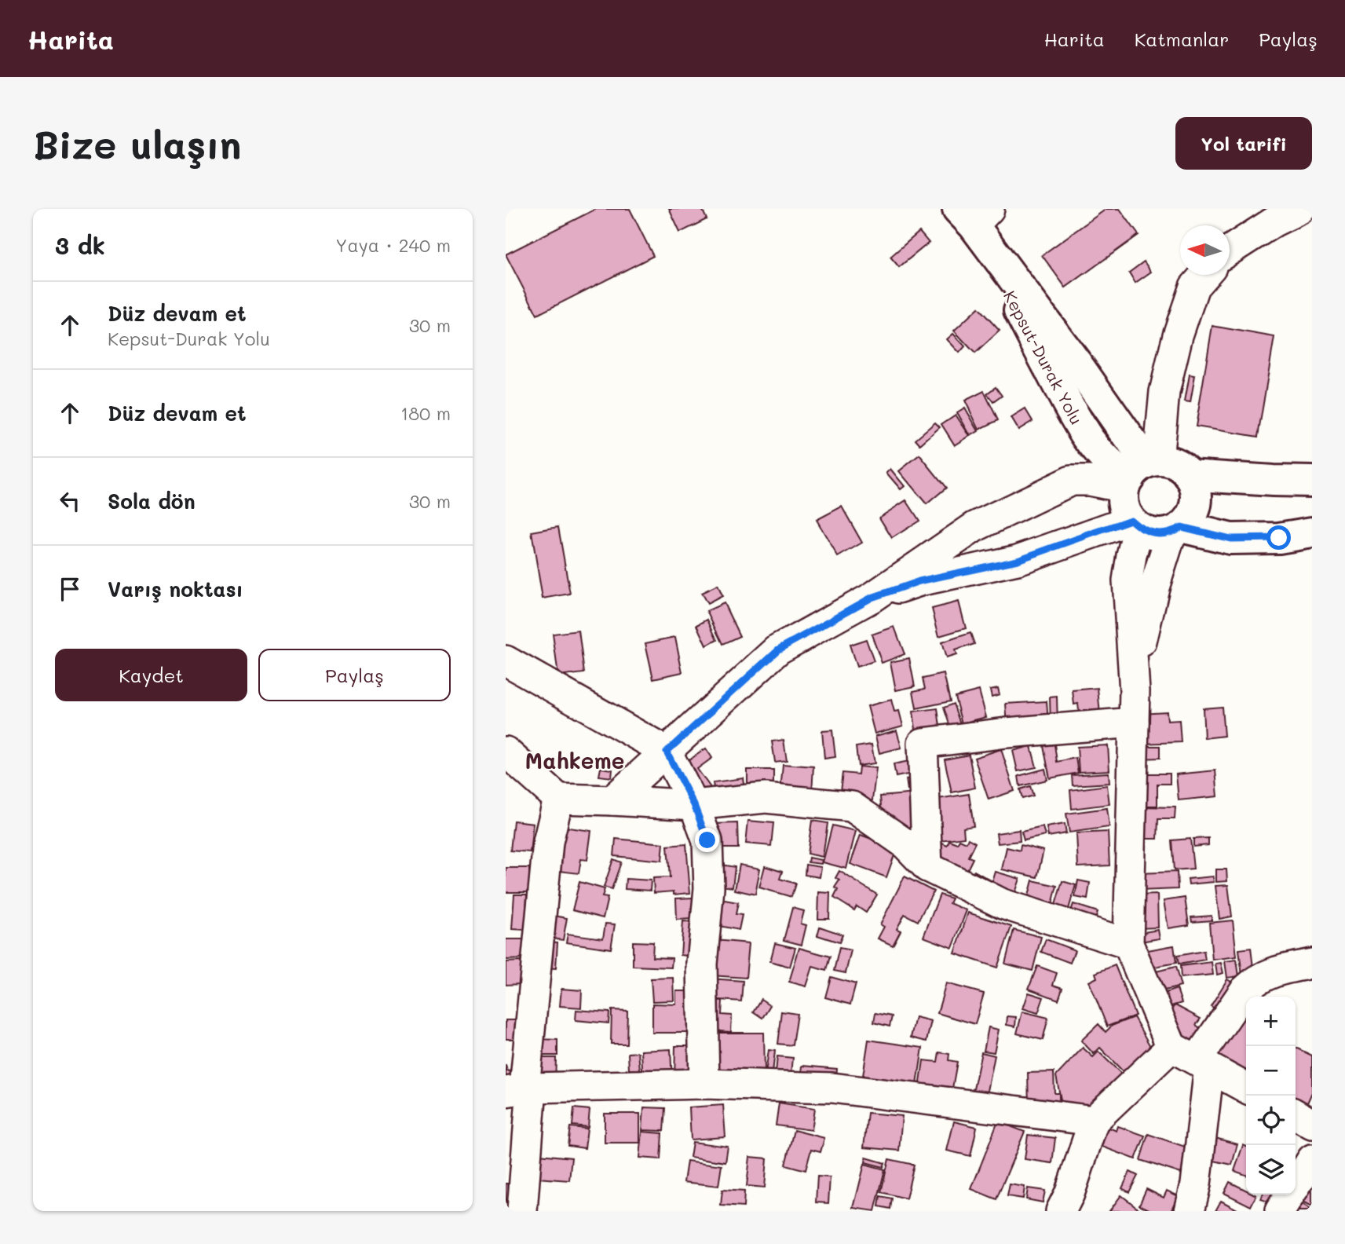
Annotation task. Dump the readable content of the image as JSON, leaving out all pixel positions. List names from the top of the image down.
{
  "streets": {
    "main road": ["Kepsut-Durak Yolu"]
  },
  "districts": ["Mahkeme"],
  "north": "left",
  "page": {
    "header": "Harita",
    "nav": ["Harita", "Katmanlar", "Paylaş"],
    "buttons": [
      "Yol tarifi",
      ["Kaydet", "Paylaş"]
    ],
    "title": "Bize ulaşın",
    "heading": ["3 dk", "Yaya · 240 m"],
    "list": [
      ["Düz devam et", "Kepsut-Durak Yolu", "30 m"],
      ["Düz devam et", "180 m"],
      ["Sola dön", "30 m"],
      "Varış noktası"
    ],
    "map_buttons": ["+", "−"]
  }
}
